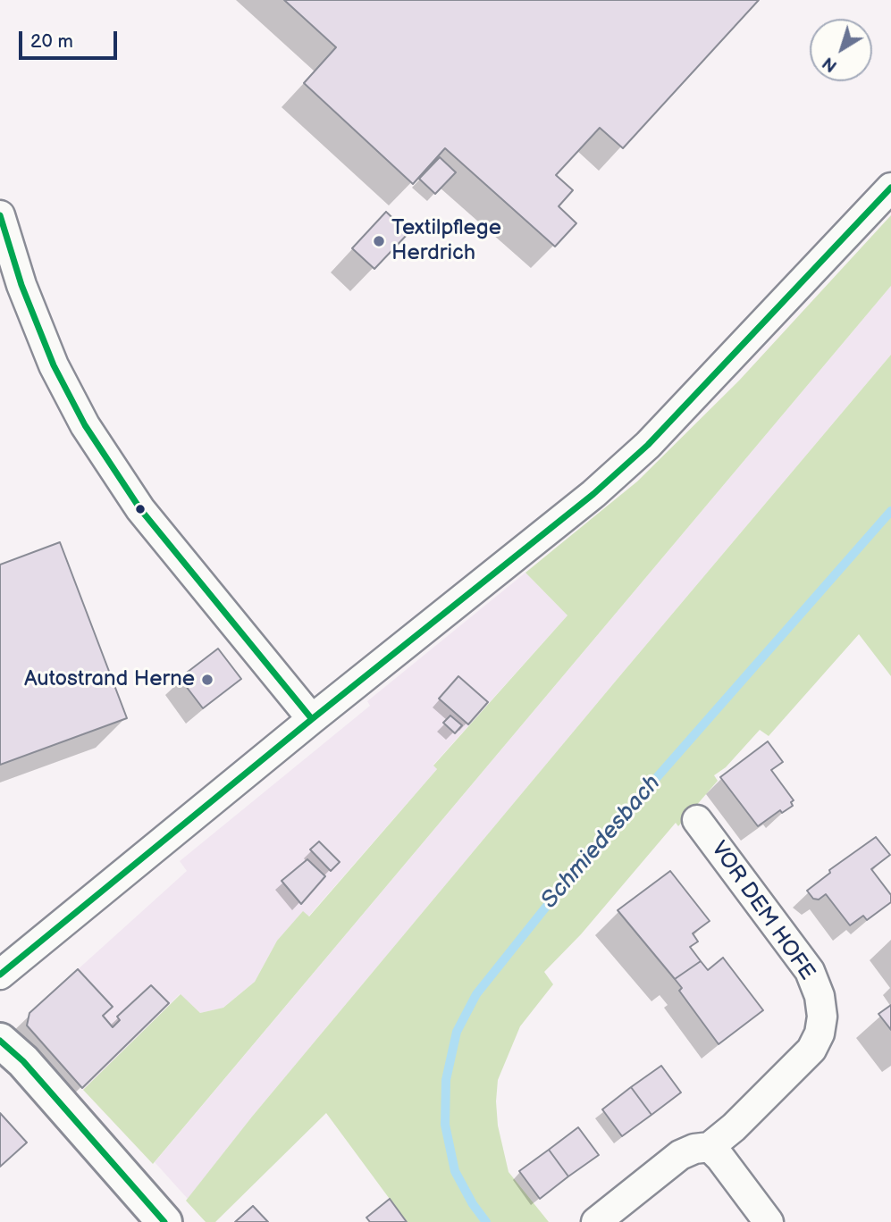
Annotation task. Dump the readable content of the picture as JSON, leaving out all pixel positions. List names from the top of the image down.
{
  "streets": {
    "street": ["VOR DEM HOFE"]
  },
  "water": ["Schmiedesbach"],
  "places": ["Textilpflege Herdrich", "Autostrand Herne"],
  "scale_bar": "20 m",
  "north": "bottom left"
}
